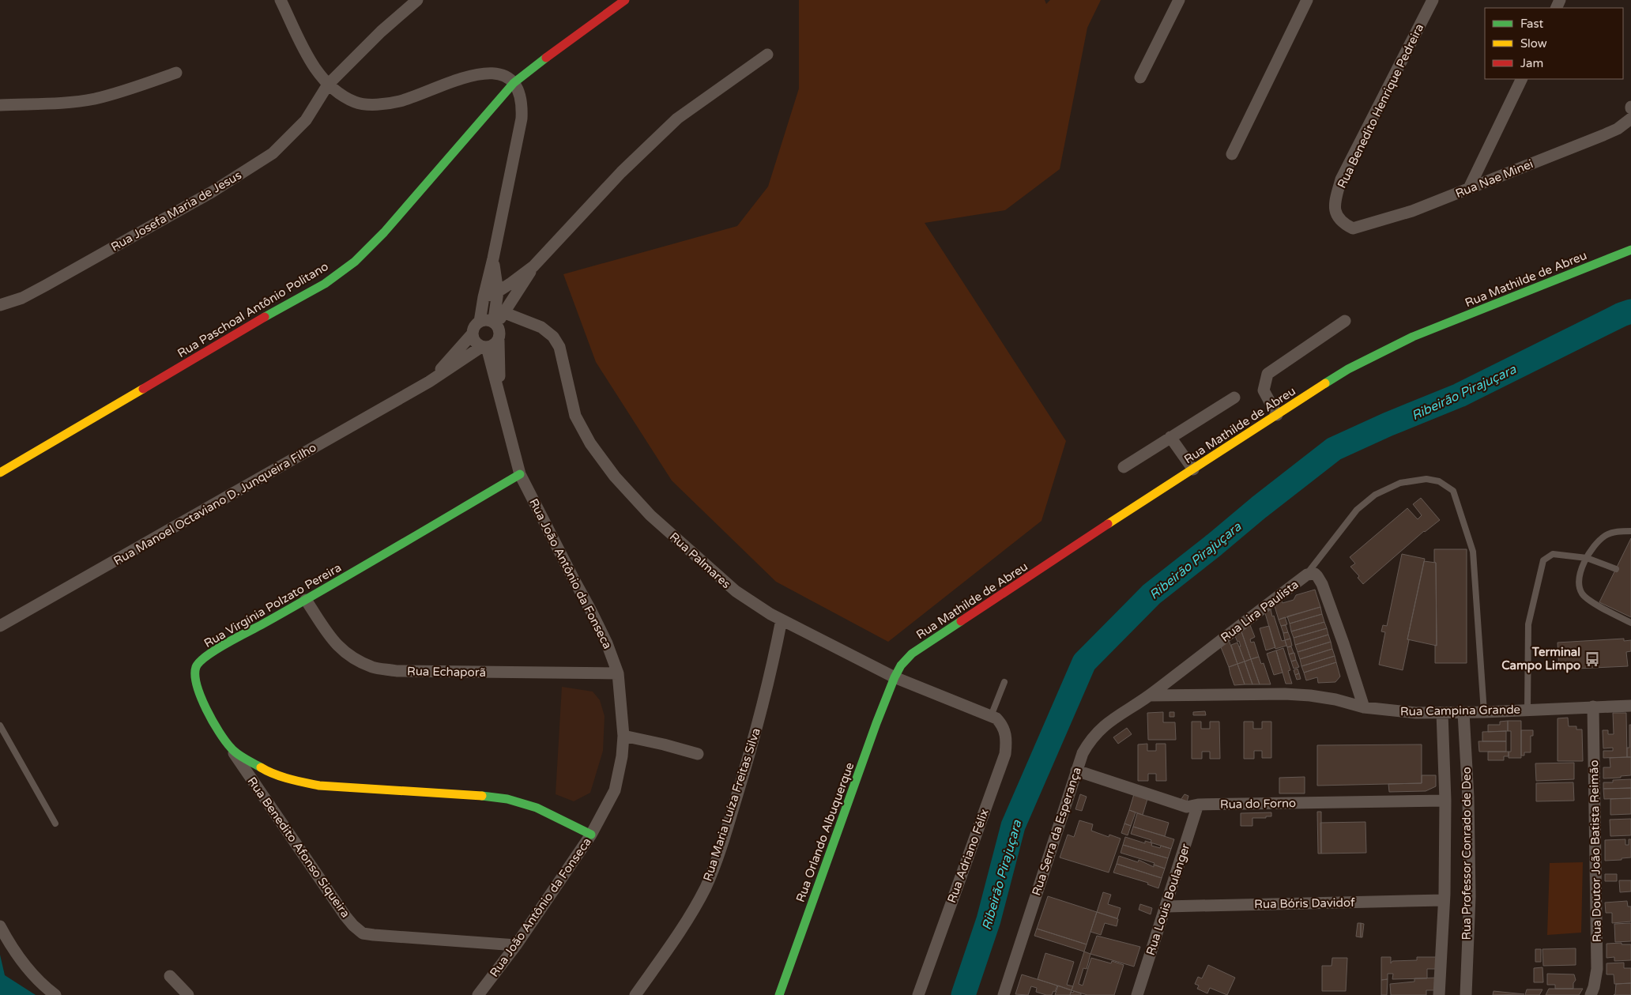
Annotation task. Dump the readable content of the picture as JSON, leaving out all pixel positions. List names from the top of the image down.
{
  "streets": {
    "street": [
      "Rua Benedito Henrique Pedreira",
      "Rua Nae Minei",
      "Rua Josefa Maria de Jesus",
      "Rua Mathilde de Abreu",
      "Rua Paschoal Antônio Politano",
      "Rua Manoel Octaviano D. Junqueira Filho",
      "Rua Palmares",
      "Rua João Antônio da Fonseca",
      "Rua Virgínia Polzato Pereira",
      "Rua Lira Paulista",
      "Rua Echaporã",
      "Rua Campina Grande",
      "Rua do Forno",
      "Rua Maria Luíza Freitas Silva",
      "Rua Serra da Esperança",
      "Rua Orlando Albuquerque",
      "Rua Benedito Afonso Siqueira",
      "Rua Doutor João Batista Reimão",
      "Rua Professor Conrado de Deo",
      "Rua Adriano Félix",
      "Rua Louis Boulanger",
      "Rua Bóris Davidof"
    ]
  },
  "crossings": [
    ["Rua Benedito Henrique Pedreira", "Rua Nae Minei"],
    ["Rua Mathilde de Abreu", "Rua Palmares"],
    ["Rua Mathilde de Abreu", "Rua Orlando Albuquerque"],
    ["Rua Manoel Octaviano D. Junqueira Filho", "Rua Palmares"],
    ["Rua Manoel Octaviano D. Junqueira Filho", "Rua João Antônio da Fonseca"],
    ["Rua Palmares", "Rua João Antônio da Fonseca"],
    ["Rua Palmares", "Rua Maria Luíza Freitas Silva"],
    ["Rua Palmares", "Rua Orlando Albuquerque"],
    ["Rua Palmares", "Rua Adriano Félix"],
    ["Rua João Antônio da Fonseca", "Rua Virgínia Polzato Pereira"],
    ["Rua João Antônio da Fonseca", "Rua Echaporã"],
    ["Rua João Antônio da Fonseca", "Rua Benedito Afonso Siqueira"],
    ["Rua Virgínia Polzato Pereira", "Rua Echaporã"],
    ["Rua Virgínia Polzato Pereira", "Rua Benedito Afonso Siqueira"],
    ["Rua Lira Paulista", "Rua Campina Grande"],
    ["Rua Lira Paulista", "Rua Serra da Esperança"],
    ["Rua Campina Grande", "Rua Serra da Esperança"],
    ["Rua Campina Grande", "Rua Doutor João Batista Reimão"],
    ["Rua Campina Grande", "Rua Professor Conrado de Deo"],
    ["Rua do Forno", "Rua Serra da Esperança"],
    ["Rua do Forno", "Rua Professor Conrado de Deo"],
    ["Rua do Forno", "Rua Louis Boulanger"],
    ["Rua Professor Conrado de Deo", "Rua Bóris Davidof"],
    ["Rua Louis Boulanger", "Rua Bóris Davidof"]
  ],
  "water": ["Ribeirão Pirajuçara"],
  "places": {
    "bus stop": ["Terminal Campo Limpo"]
  },
  "legend": ["Fast", "Slow", "Jam"]
}
